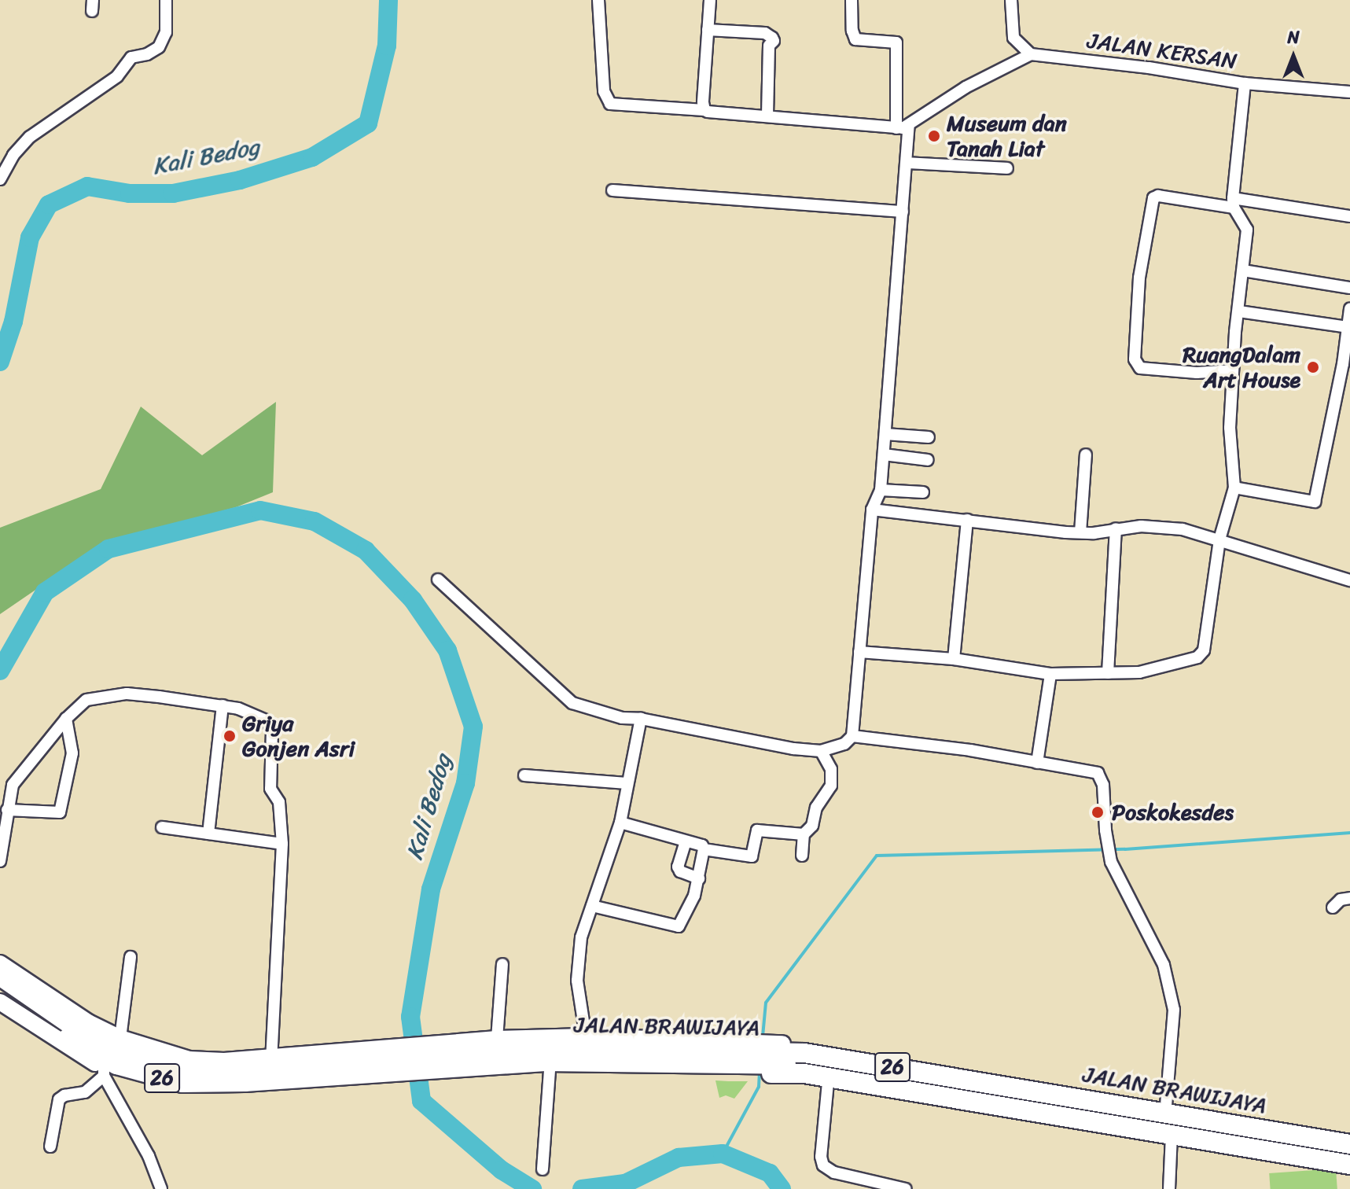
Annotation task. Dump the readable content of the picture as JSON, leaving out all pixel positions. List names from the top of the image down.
{
  "streets": {
    "highway": ["JALAN BRAWIJAYA", "26"],
    "street": ["JALAN KERSAN"]
  },
  "water": ["Kali Bedog"],
  "places": [
    "Museum dan Tanah Liat",
    "RuangDalam Art House",
    "Griya Gonjen Asri",
    "Poskokesdes"
  ],
  "north": "top"
}
